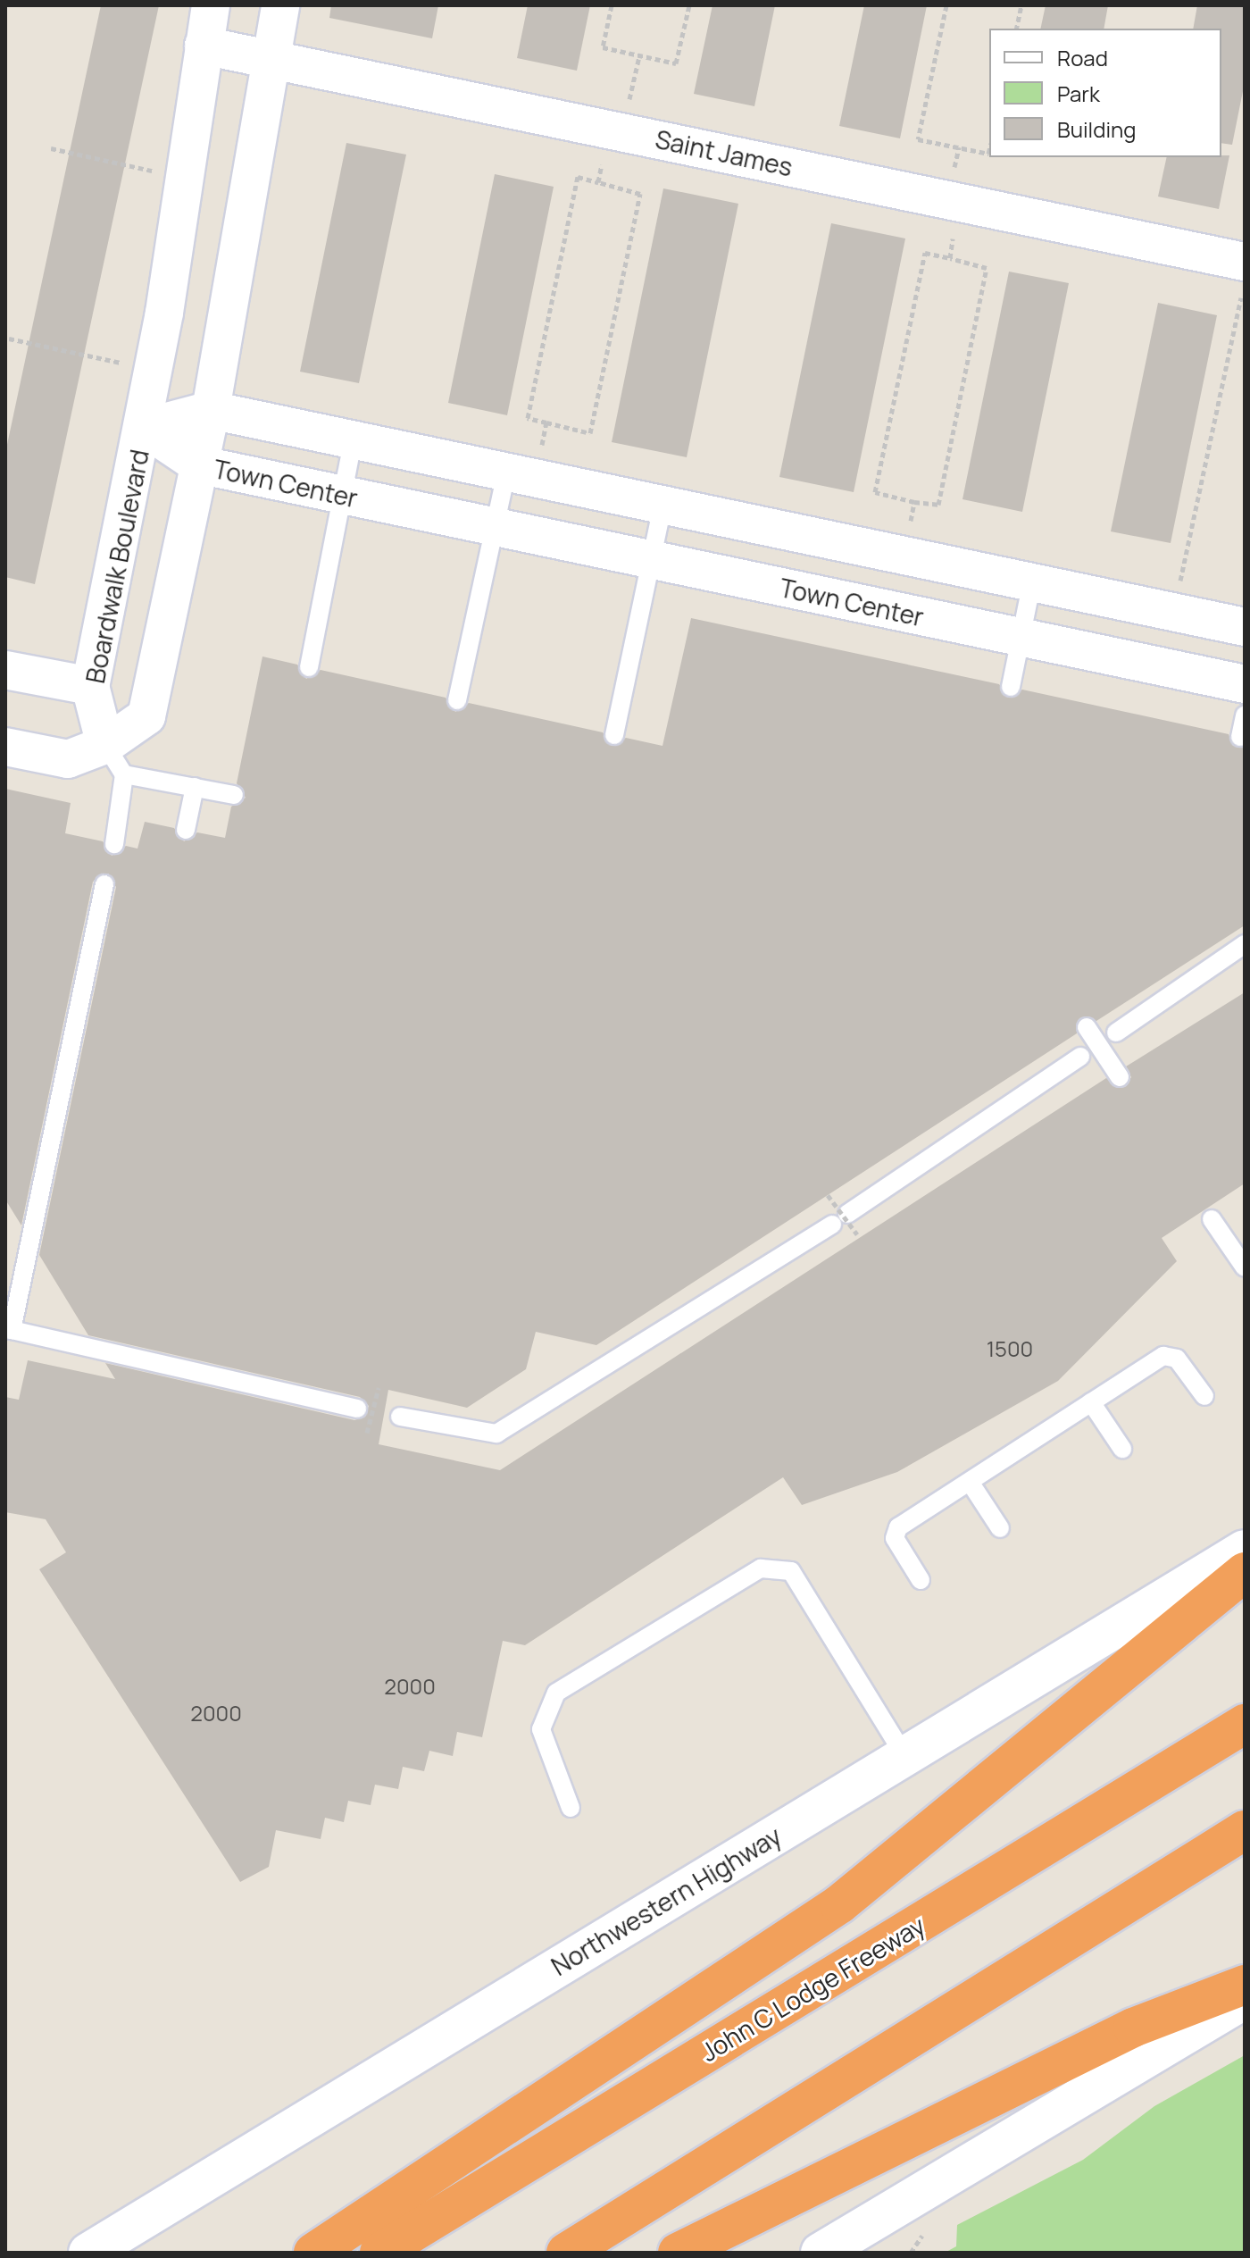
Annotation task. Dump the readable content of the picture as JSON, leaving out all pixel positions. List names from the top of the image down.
{
  "streets": {
    "highway": ["John C Lodge Freeway"],
    "main road": ["Northwestern Highway"],
    "street": ["Saint James", "Town Center", "Boardwalk Boulevard"]
  },
  "crossings": [
    ["Saint James", "Boardwalk Boulevard"],
    ["Town Center", "Boardwalk Boulevard"]
  ],
  "house_numbers": ["1500", "2000", "2000"],
  "legend": ["Road", "Park", "Building"]
}
